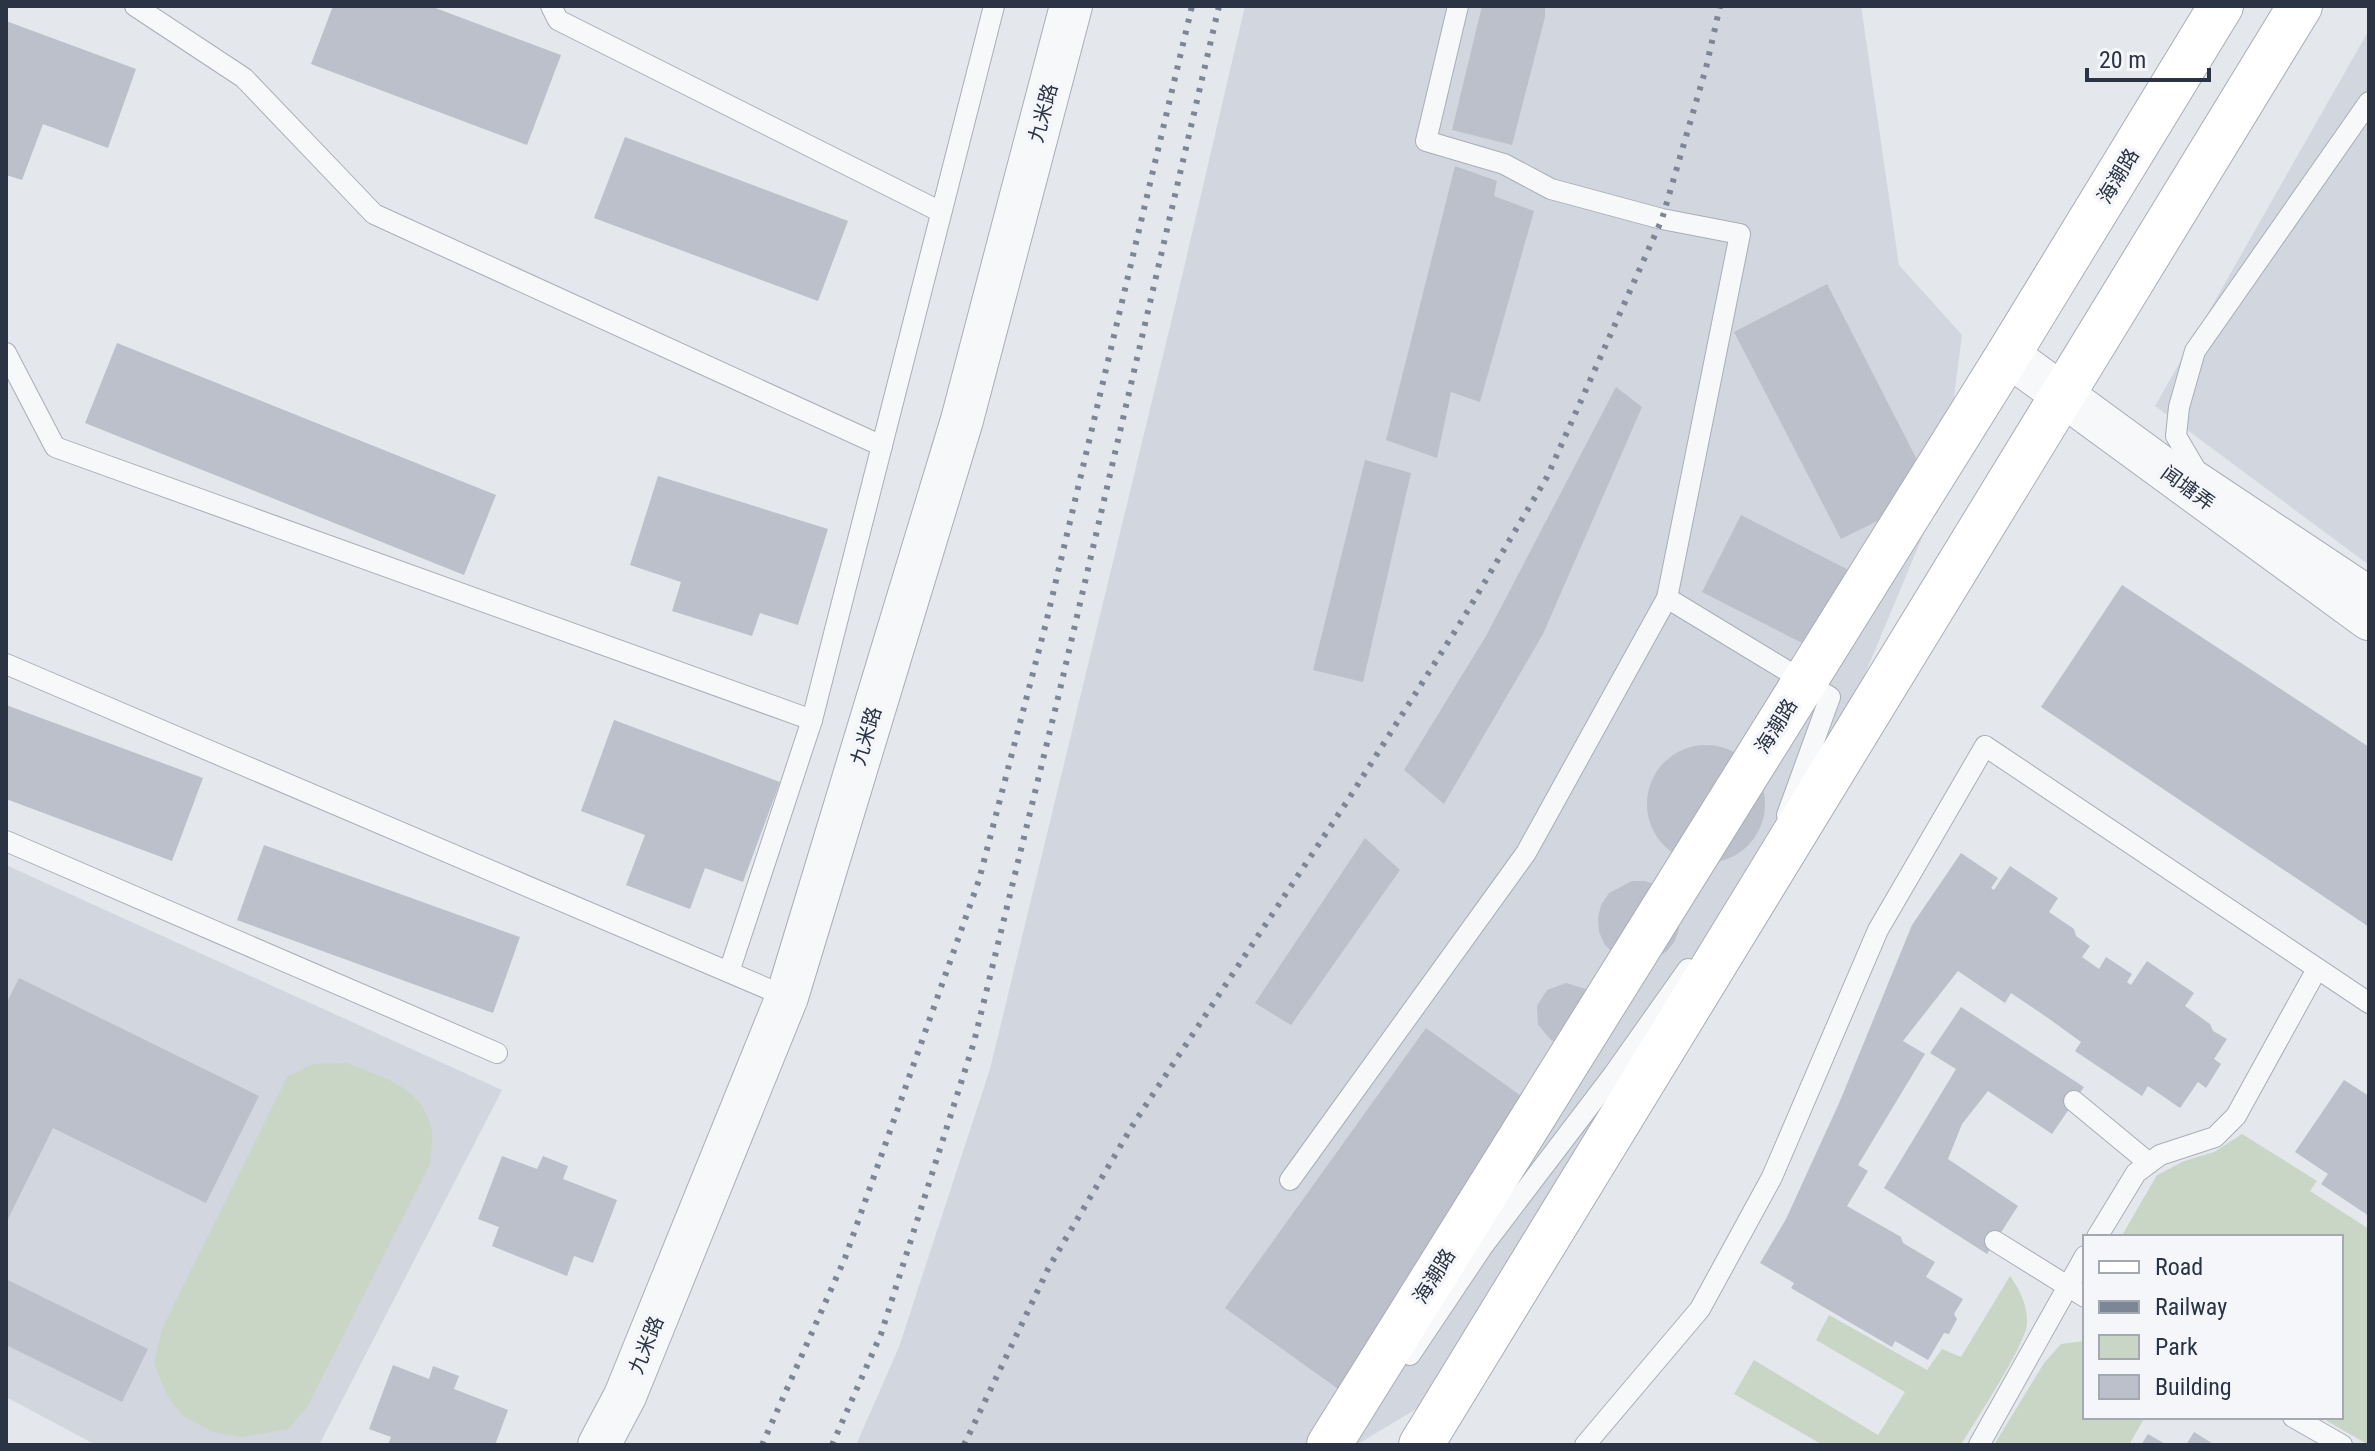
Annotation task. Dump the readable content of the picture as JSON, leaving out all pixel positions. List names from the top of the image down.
{
  "streets": {
    "street": ["九米路", "海潮路", "闻塘弄"]
  },
  "crossings": [
    ["海潮路", "闻塘弄"]
  ],
  "legend": [
    "Road",
    "Railway",
    "Park",
    "Building"
  ],
  "scale_bar": "20 m"
}
